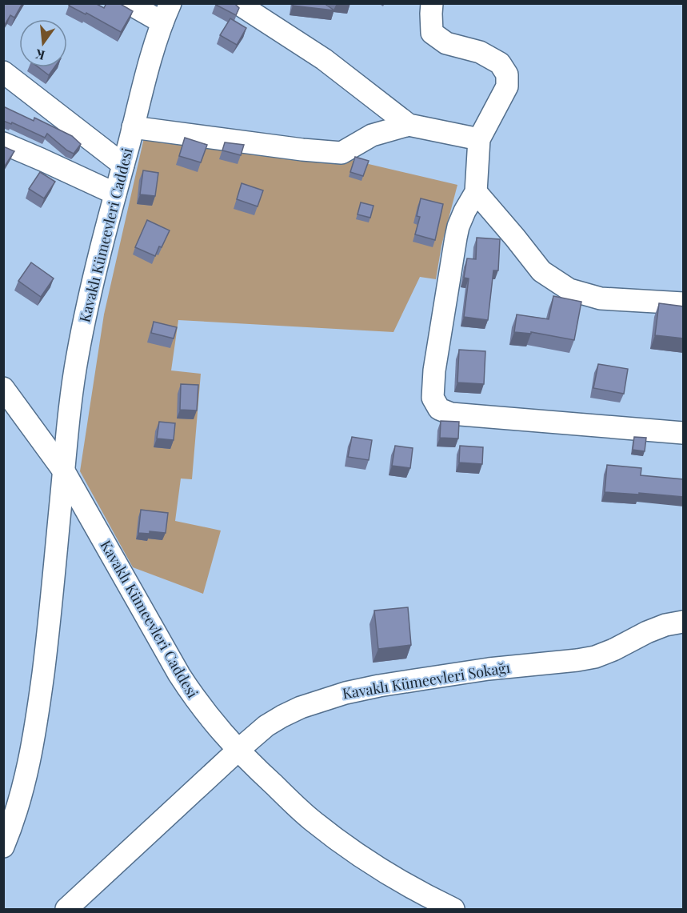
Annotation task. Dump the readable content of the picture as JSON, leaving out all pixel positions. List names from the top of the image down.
{
  "streets": {
    "street": ["Kavaklı Kümeevleri Caddesi", "Kavaklı Kümeevleri Sokağı"]
  },
  "crossings": [
    ["Kavaklı Kümeevleri Caddesi", "Kavaklı Kümeevleri Sokağı"]
  ],
  "north": "bottom"
}
